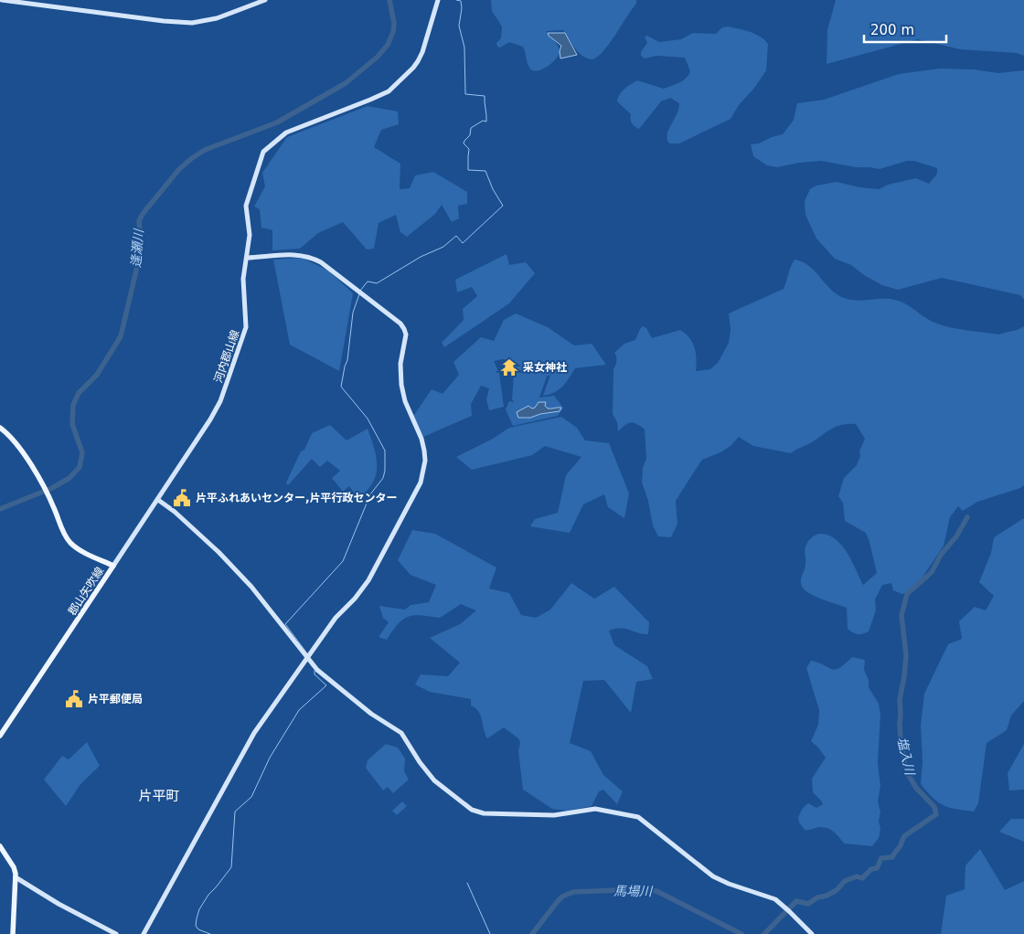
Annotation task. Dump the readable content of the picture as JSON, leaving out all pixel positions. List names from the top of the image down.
{
  "streets": {
    "main road": ["郡山矢吹線"],
    "street": ["河内郡山線"]
  },
  "crossings": [
    ["河内郡山線", "郡山矢吹線"]
  ],
  "districts": ["片平町"],
  "water": ["逢瀬川", "塩入川", "馬場川"],
  "places": {
    "temple": ["采女神社"],
    "public building": ["片平ふれあいセンター,片平行政センター", "片平郵便局"]
  },
  "scale_bar": "200 m"
}
